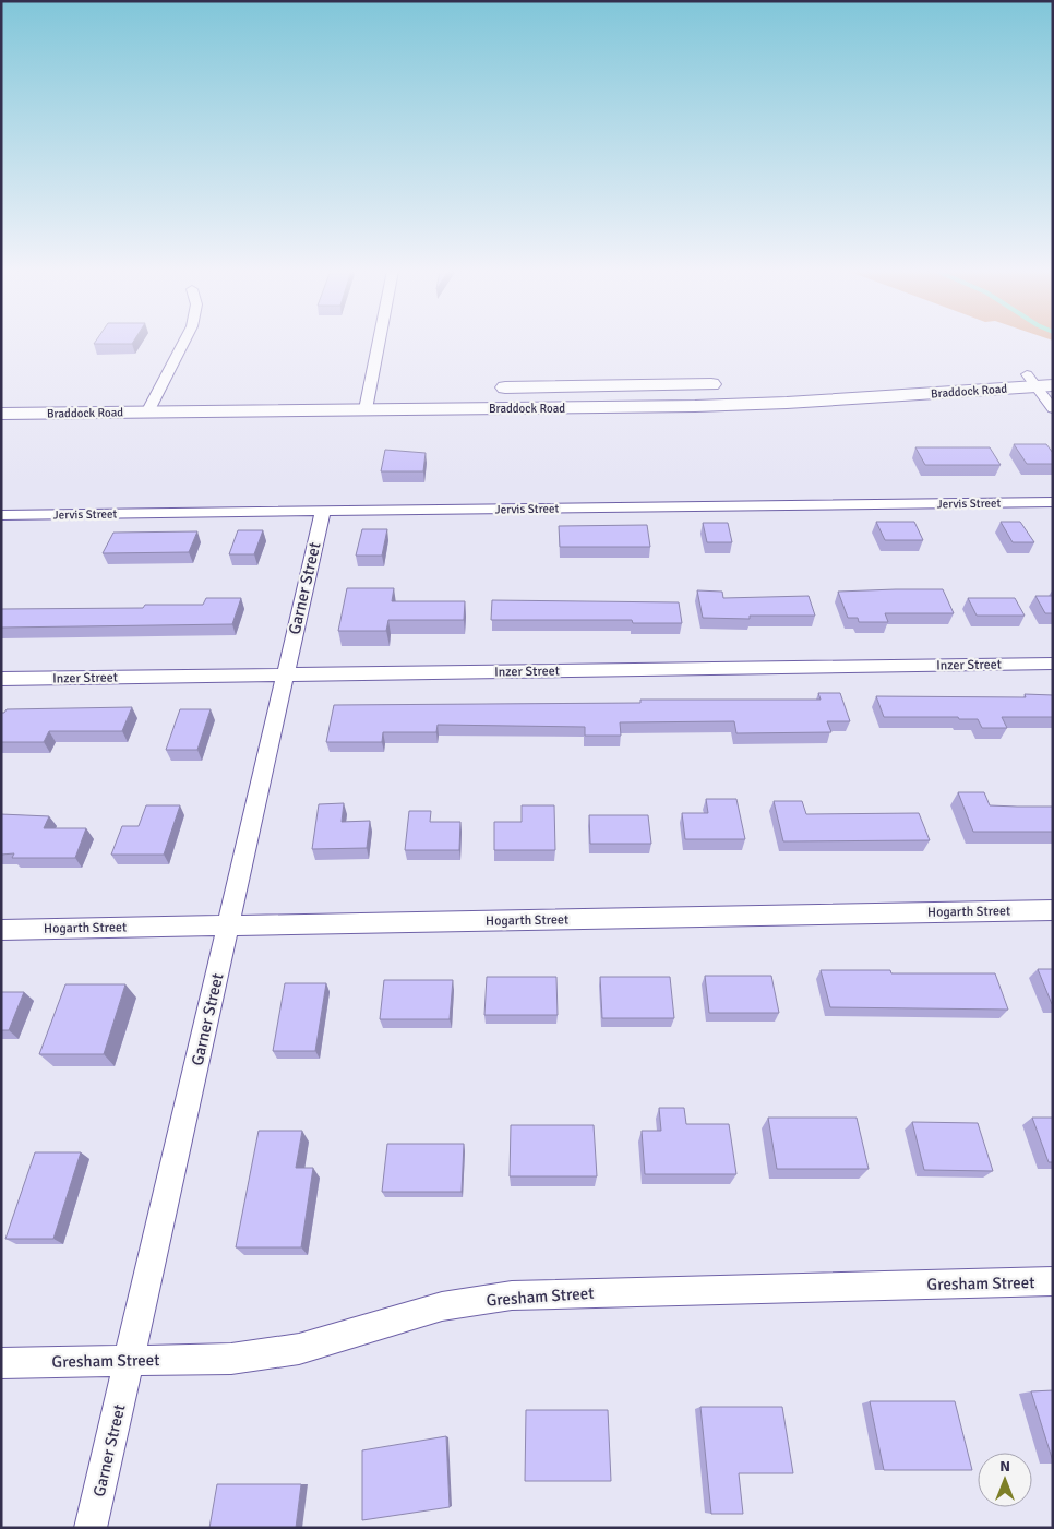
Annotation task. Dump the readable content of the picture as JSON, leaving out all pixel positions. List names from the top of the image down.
{
  "streets": {
    "main road": ["Braddock Road"],
    "street": [
      "Jervis Street",
      "Garner Street",
      "Inzer Street",
      "Hogarth Street",
      "Gresham Street"
    ]
  },
  "crossings": [
    ["Jervis Street", "Garner Street"],
    ["Garner Street", "Inzer Street"],
    ["Garner Street", "Hogarth Street"],
    ["Garner Street", "Gresham Street"]
  ],
  "north": "top"
}
